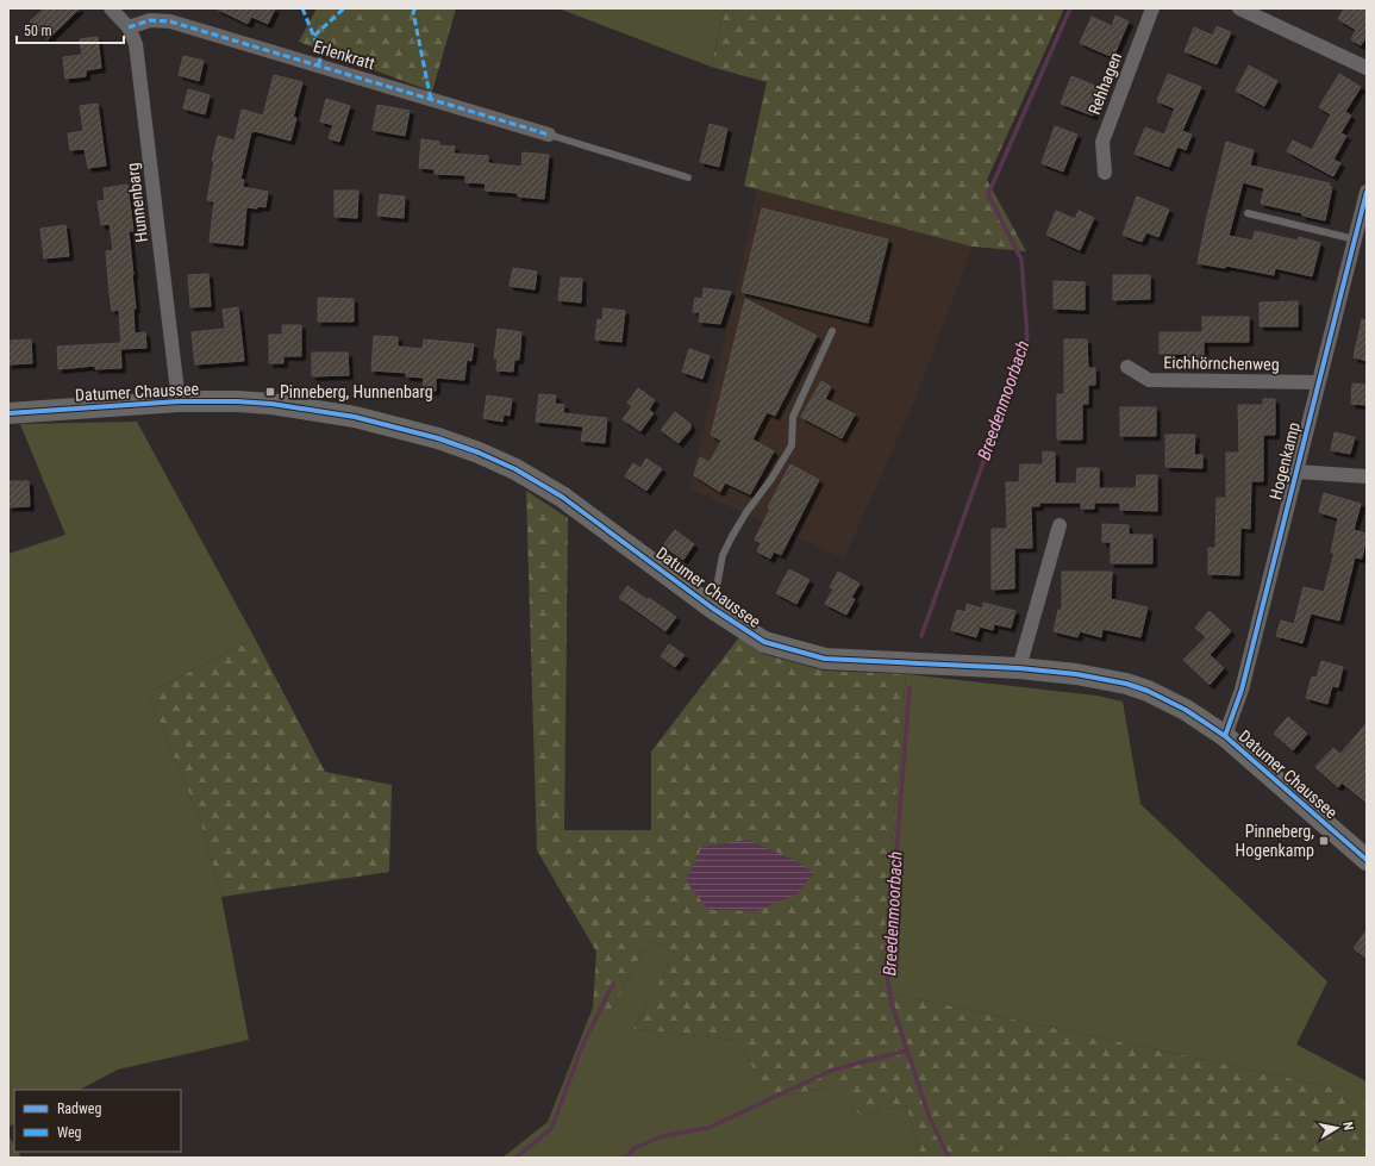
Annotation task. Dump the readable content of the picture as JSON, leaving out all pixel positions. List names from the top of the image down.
{
  "streets": {
    "street": [
      "Erlenkratt",
      "Rehhagen",
      "Hunnenbarg",
      "Eichhörnchenweg",
      "Datumer Chaussee",
      "Hogenkamp"
    ]
  },
  "crossings": [
    ["Erlenkratt", "Hunnenbarg"],
    ["Hunnenbarg", "Datumer Chaussee"],
    ["Eichhörnchenweg", "Hogenkamp"],
    ["Datumer Chaussee", "Hogenkamp"]
  ],
  "water": ["Breedenmoorbach"],
  "places": {
    "transit": ["Pinneberg, Hunnenbarg", "Pinneberg, Hogenkamp"]
  },
  "legend": ["Radweg", "Weg"],
  "scale_bar": "50 m",
  "north": "right"
}
